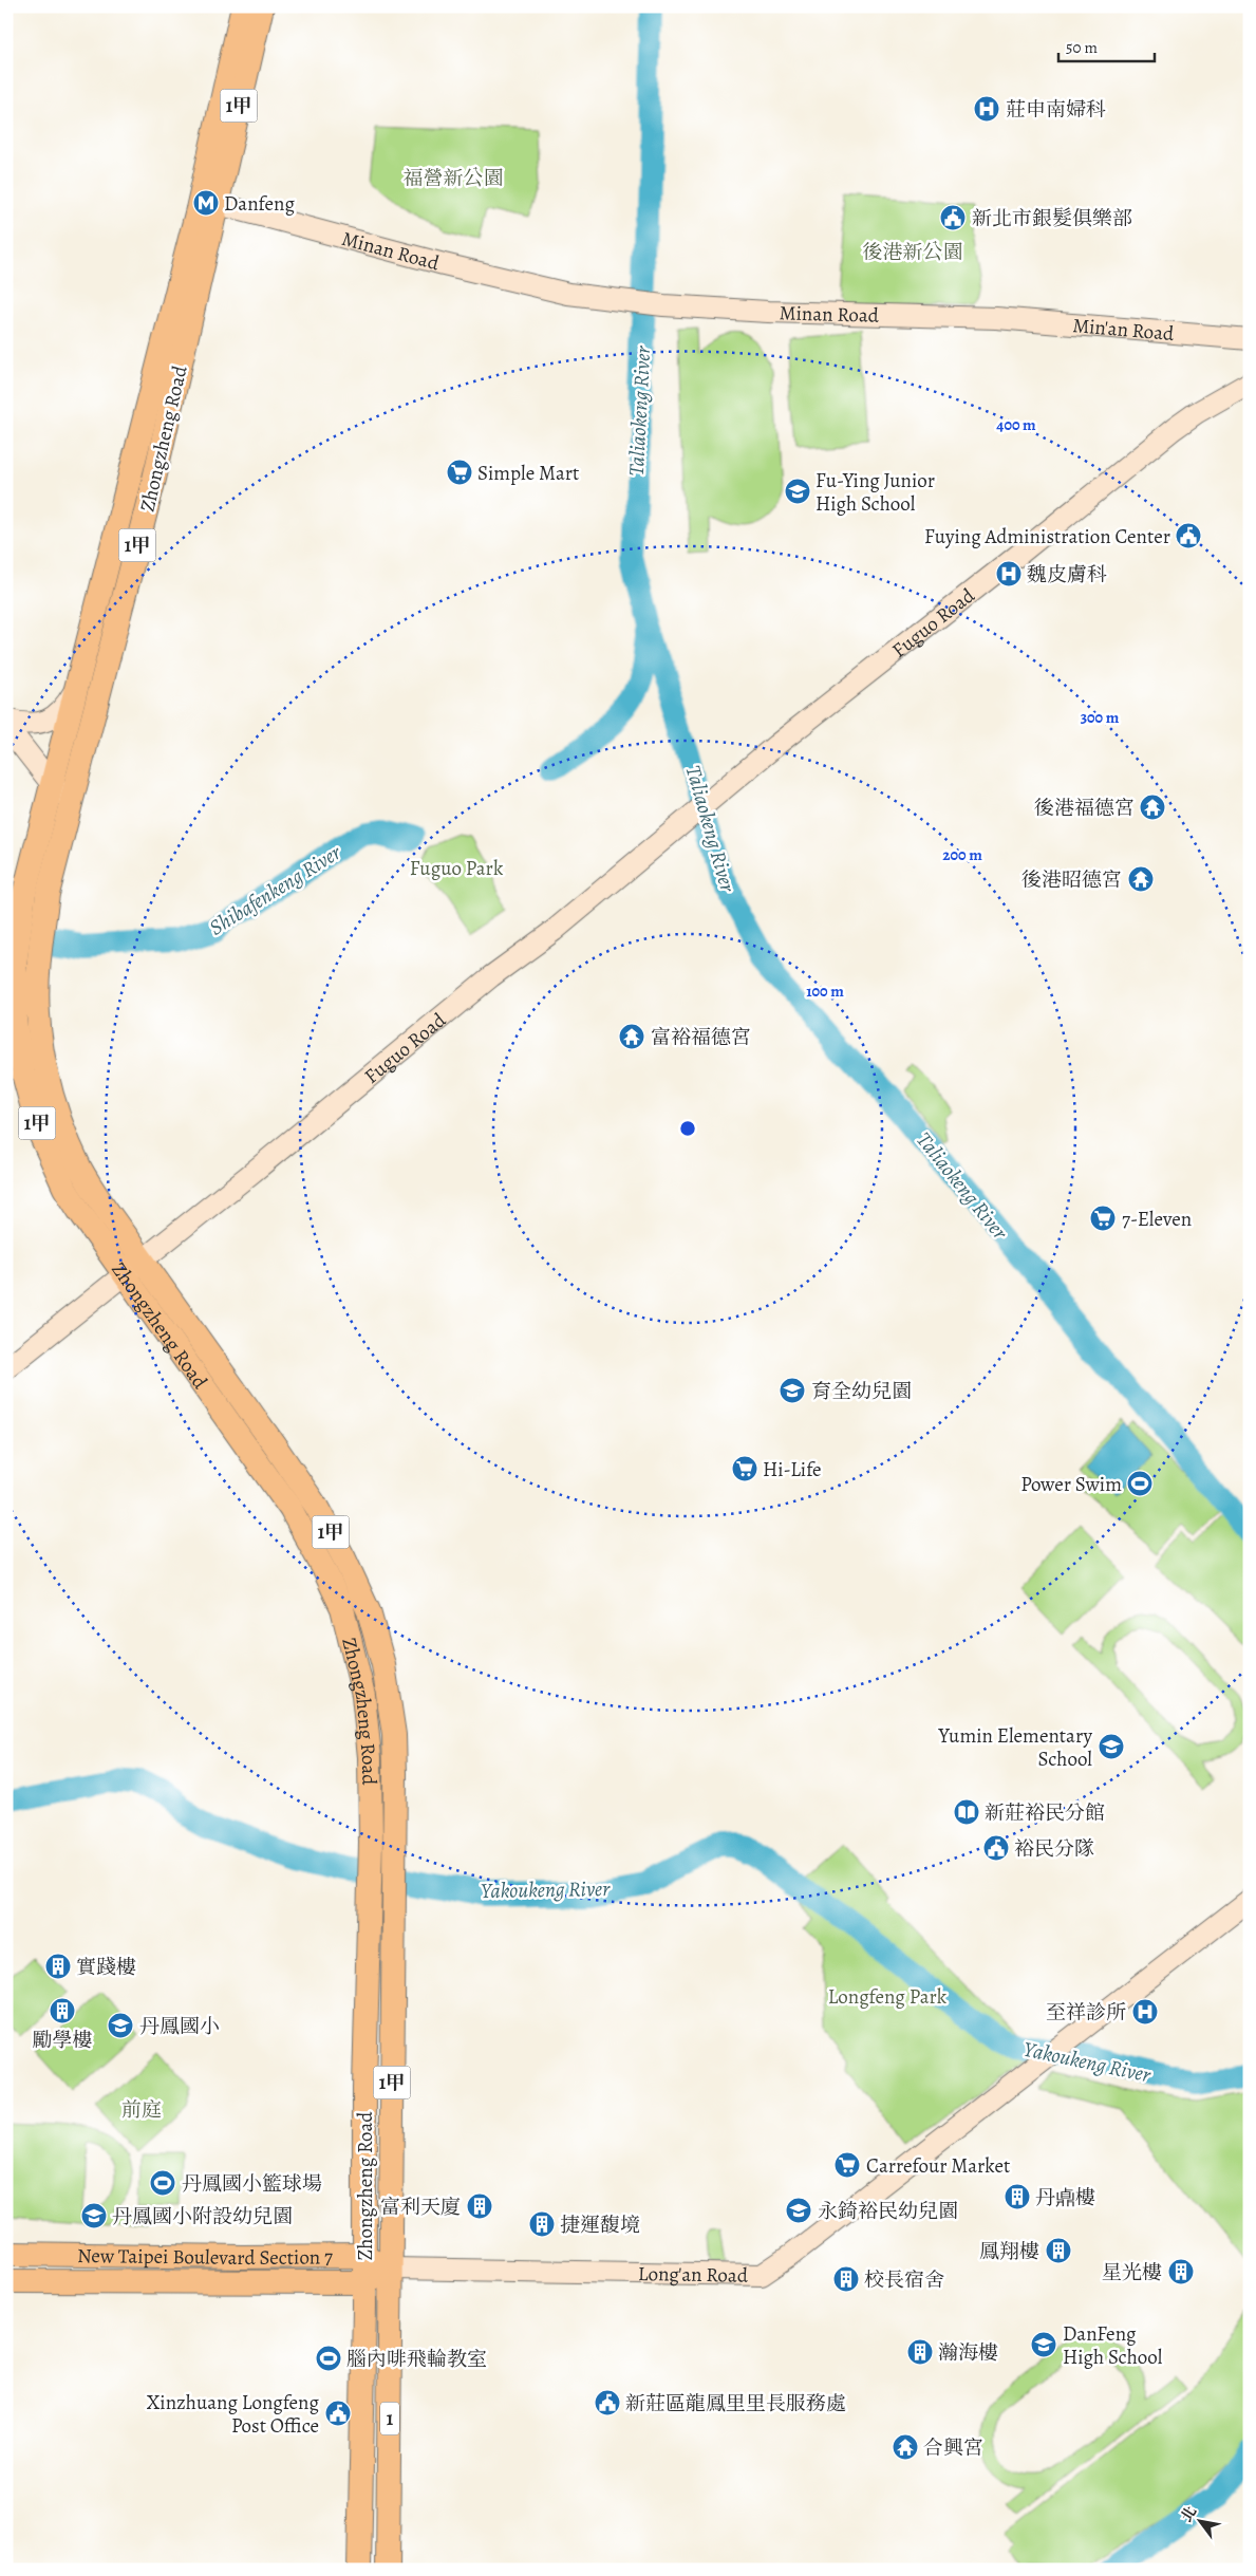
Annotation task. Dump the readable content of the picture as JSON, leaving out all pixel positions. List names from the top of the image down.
{
  "streets": {
    "main road": [
      "1甲",
      "Zhongzheng Road",
      "New Taipei Boulevard Section 7",
      "1"
    ],
    "street": [
      "Minan Road",
      "Min'an Road",
      "Fuguo Road",
      "Long'an Road"
    ]
  },
  "crossings": [
    ["Minan Road", "Min'an Road"],
    ["Minan Road", "Zhongzheng Road"],
    ["Zhongzheng Road", "Fuguo Road"],
    ["Zhongzheng Road", "New Taipei Boulevard Section 7"],
    ["Zhongzheng Road", "Long'an Road"],
    ["New Taipei Boulevard Section 7", "Long'an Road"]
  ],
  "water": ["Taliaokeng River", "Shibafenkeng River", "Yakoukeng River"],
  "parks": [
    "福營新公園",
    "後港新公園",
    "Fuguo Park",
    "Longfeng Park",
    "前庭"
  ],
  "places": {
    "hospital": ["莊申南婦科", "魏皮膚科", "至祥診所"],
    "metro station": ["Danfeng"],
    "public building": [
      "新北市銀髮俱樂部",
      "Fuying Administration Center",
      "裕民分隊",
      "新莊區龍鳳里里長服務處",
      "Xinzhuang Longfeng Post Office"
    ],
    "supermarket": [
      "Simple Mart",
      "7-Eleven",
      "Hi-Life",
      "Carrefour Market"
    ],
    "school or university": [
      "Fu-Ying Junior High School",
      "育全幼兒園",
      "Yumin Elementary School",
      "丹鳳國小",
      "永錡裕民幼兒園",
      "丹鳳國小附設幼兒園",
      "DanFeng High School"
    ],
    "temple": [
      "後港福德宮",
      "後港昭德宮",
      "富裕福德宮",
      "合興宮"
    ],
    "sports": ["Power Swim", "丹鳳國小籃球場", "腦內啡飛輪教室"],
    "library": ["新莊裕民分館"],
    "building": [
      "實踐樓",
      "勵學樓",
      "丹鼑樓",
      "富利天廈",
      "捷運馥境",
      "鳳翔樓",
      "星光樓",
      "校長宿舍",
      "瀚海樓"
    ]
  },
  "scale_bar": "50 m",
  "north": "top left",
  "rings": [
    "400 m",
    "300 m",
    "200 m",
    "100 m"
  ]
}
